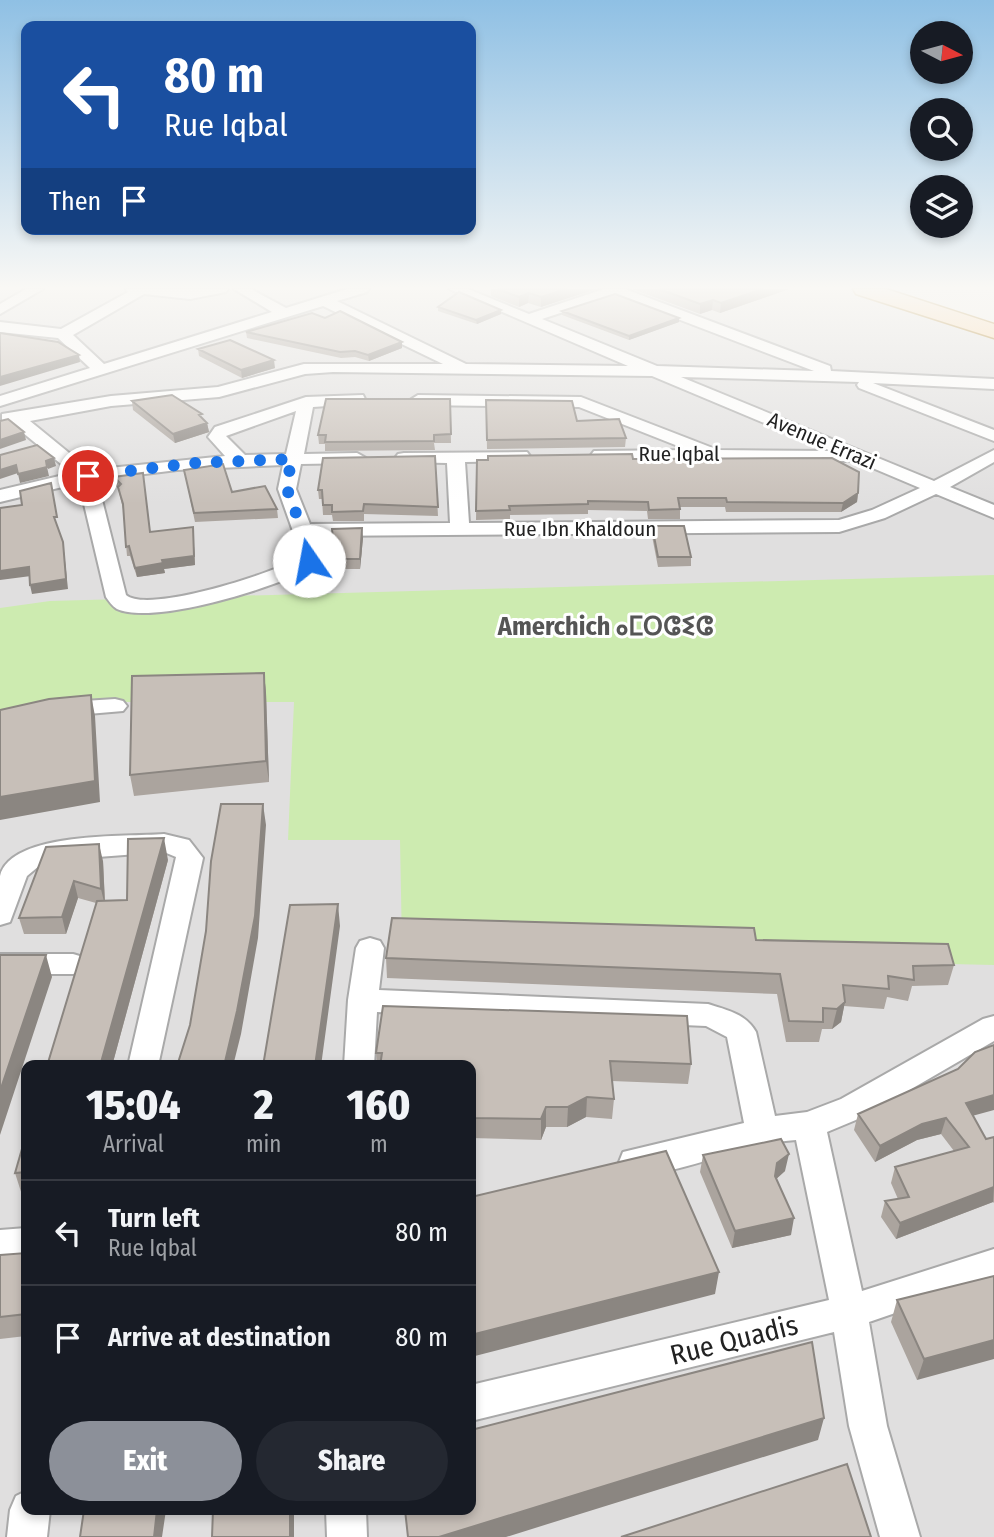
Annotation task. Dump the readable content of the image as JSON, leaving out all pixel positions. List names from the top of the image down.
{
  "streets": {
    "street": [
      "Avenue Errazi",
      "Rue Iqbal",
      "Rue Ibn Khaldoun",
      "Rue Quadis"
    ]
  },
  "crossings": [
    ["Avenue Errazi", "Rue Iqbal"],
    ["Avenue Errazi", "Rue Ibn Khaldoun"]
  ],
  "districts": ["Amerchich ⴰⵎⵔⵛⵉⵛ"],
  "north": "right",
  "page": {
    "turn": ["80 m", "Rue Iqbal"],
    "then": "Then",
    "eta": [
      "15:04",
      "Arrival",
      "2",
      "min",
      "160",
      "m"
    ],
    "list": [
      {
        "name": "Turn left",
        "note": "Rue Iqbal",
        "value": "80 m"
      },
      {
        "name": "Arrive at destination",
        "value": "80 m"
      }
    ],
    "buttons": ["Exit", "Share"]
  }
}
